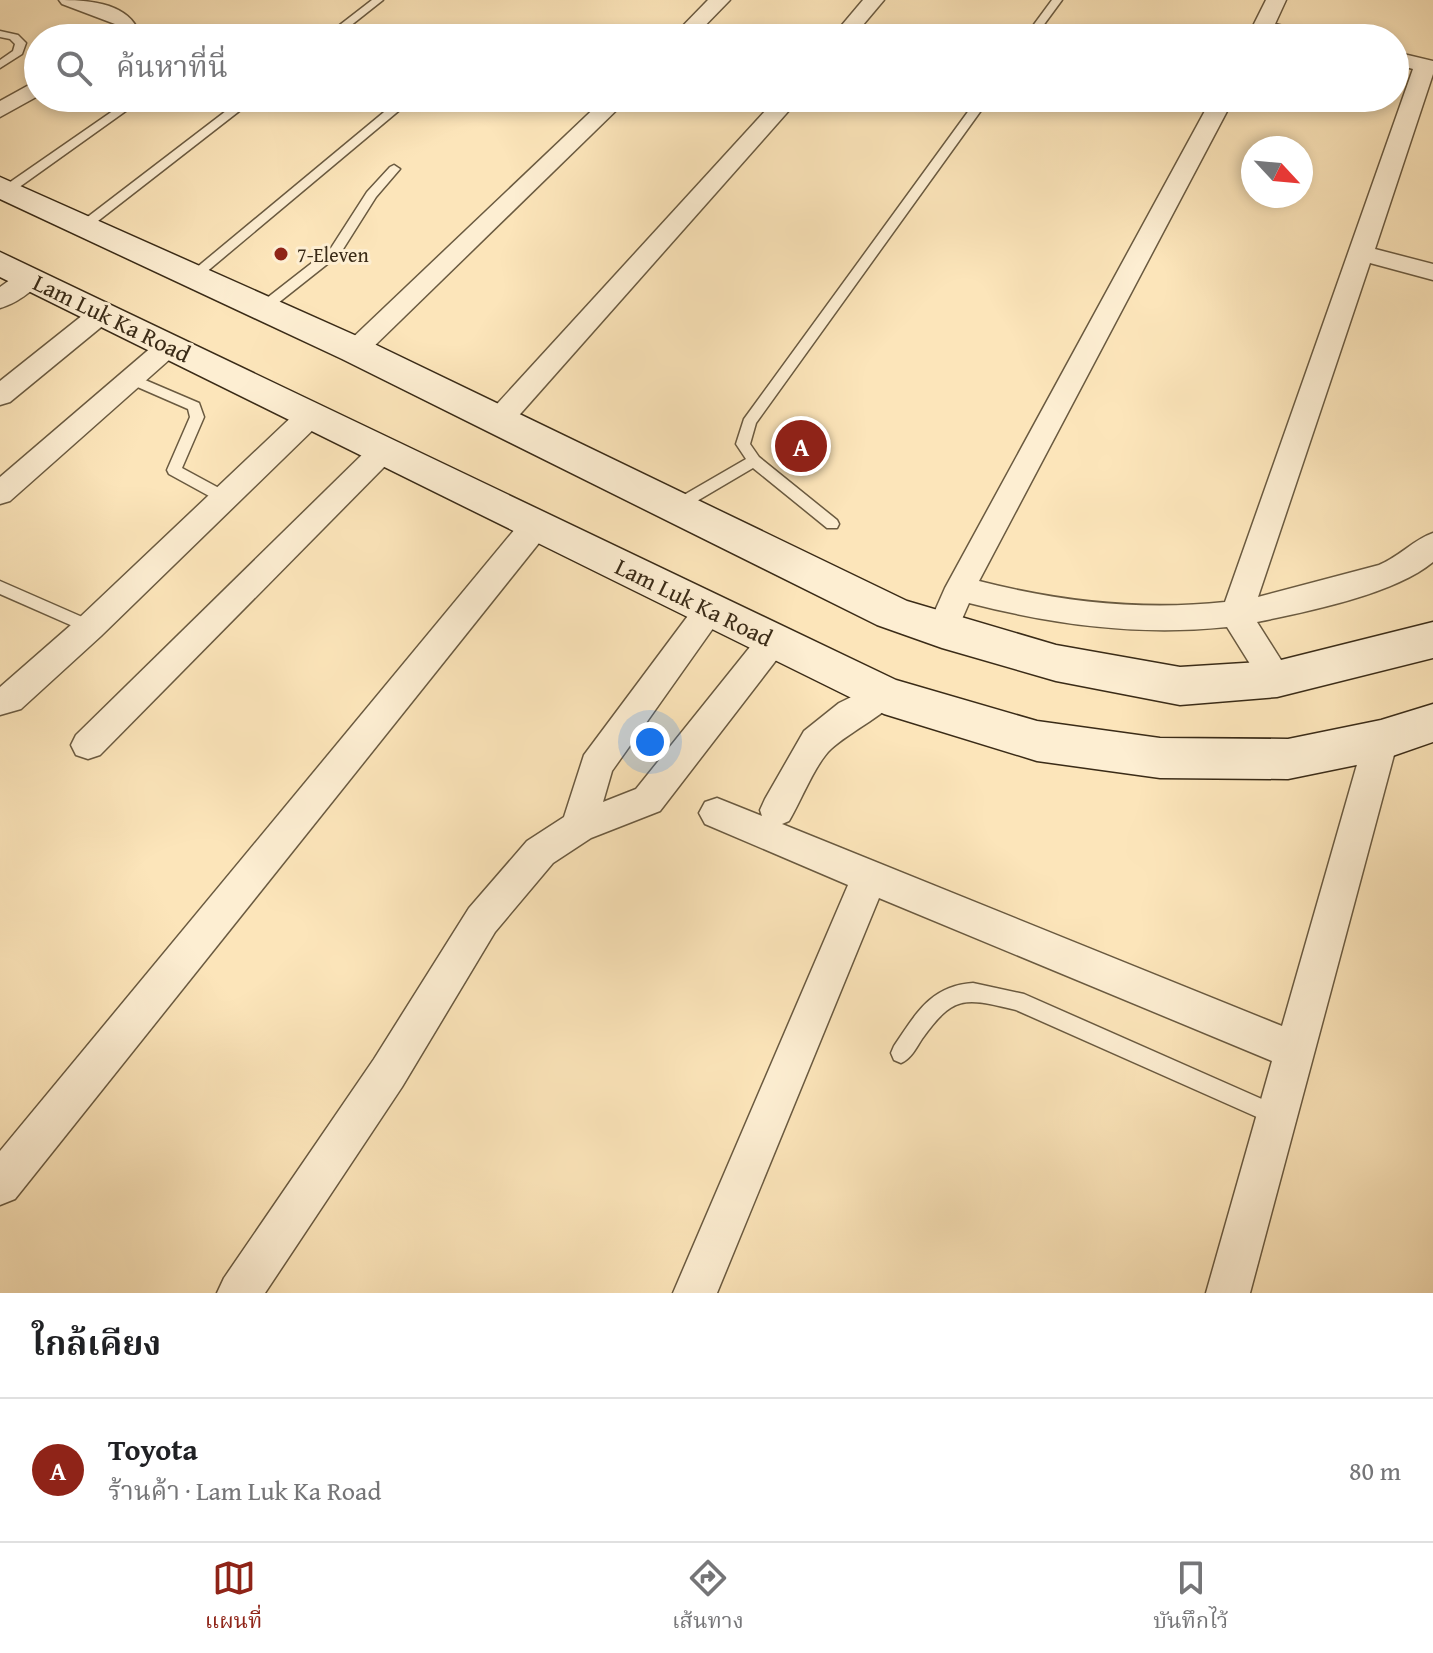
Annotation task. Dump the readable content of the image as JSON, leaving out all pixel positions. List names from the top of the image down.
{
  "streets": {
    "main road": ["Lam Luk Ka Road"]
  },
  "places": ["7-Eleven"],
  "north": "bottom right",
  "page": {
    "search": "ค้นหาที่นี่",
    "pins": "A",
    "heading": "ใกล้เคียง",
    "list": [
      {
        "mark": "A",
        "name": "Toyota",
        "note": "ร้านค้า · Lam Luk Ka Road",
        "value": "80 m"
      }
    ],
    "nav": ["แผนที่", "เส้นทาง", "บันทึกไว้"]
  }
}
